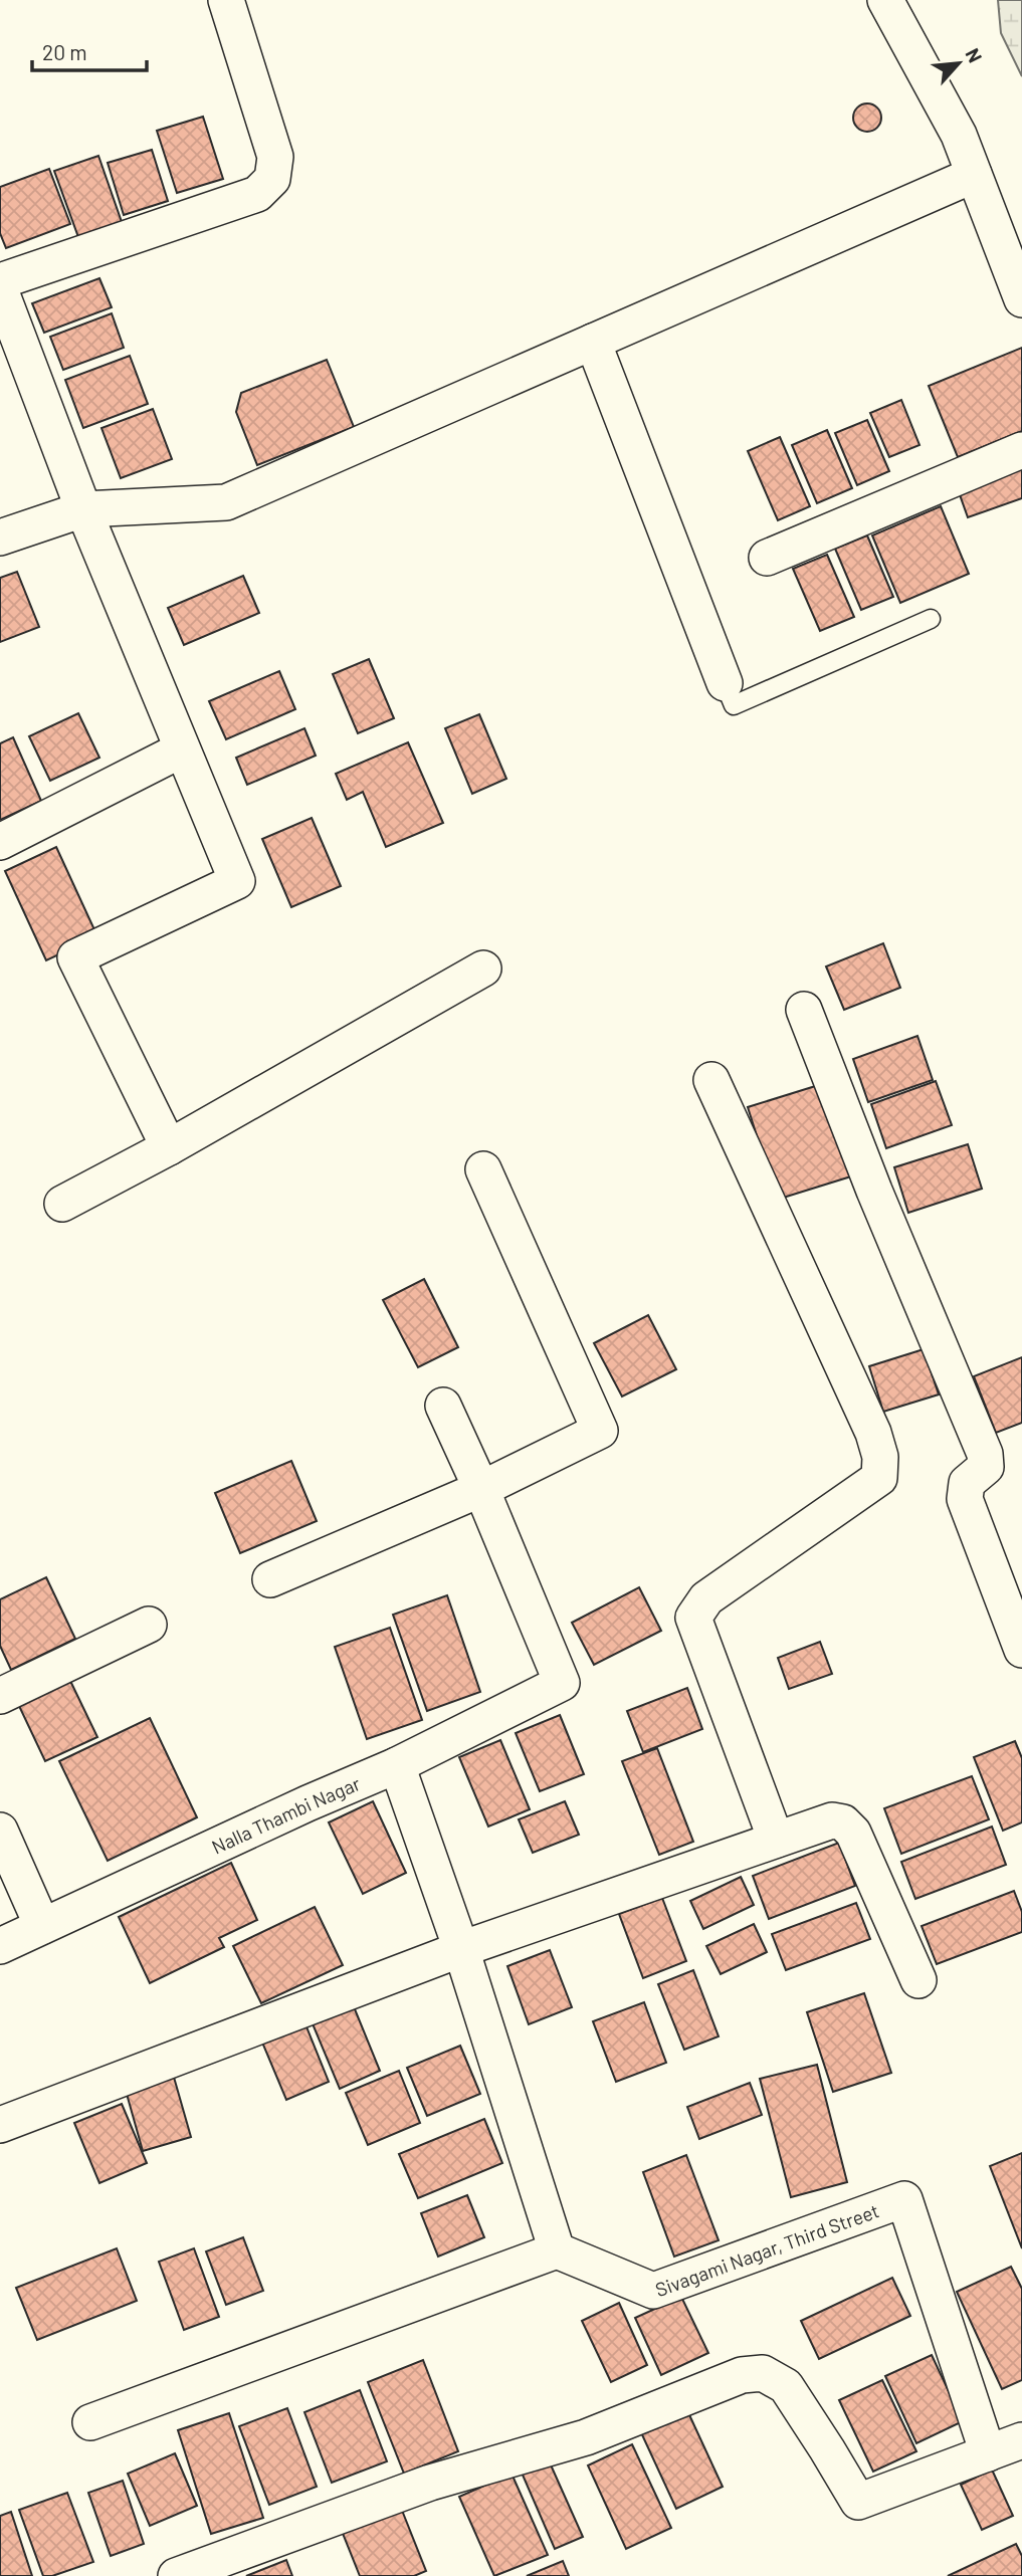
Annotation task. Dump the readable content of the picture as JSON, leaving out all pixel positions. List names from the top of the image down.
{
  "streets": {
    "street": ["Nalla Thambi Nagar", "Sivagami Nagar, Third Street"]
  },
  "scale_bar": "20 m",
  "north": "top right"
}
